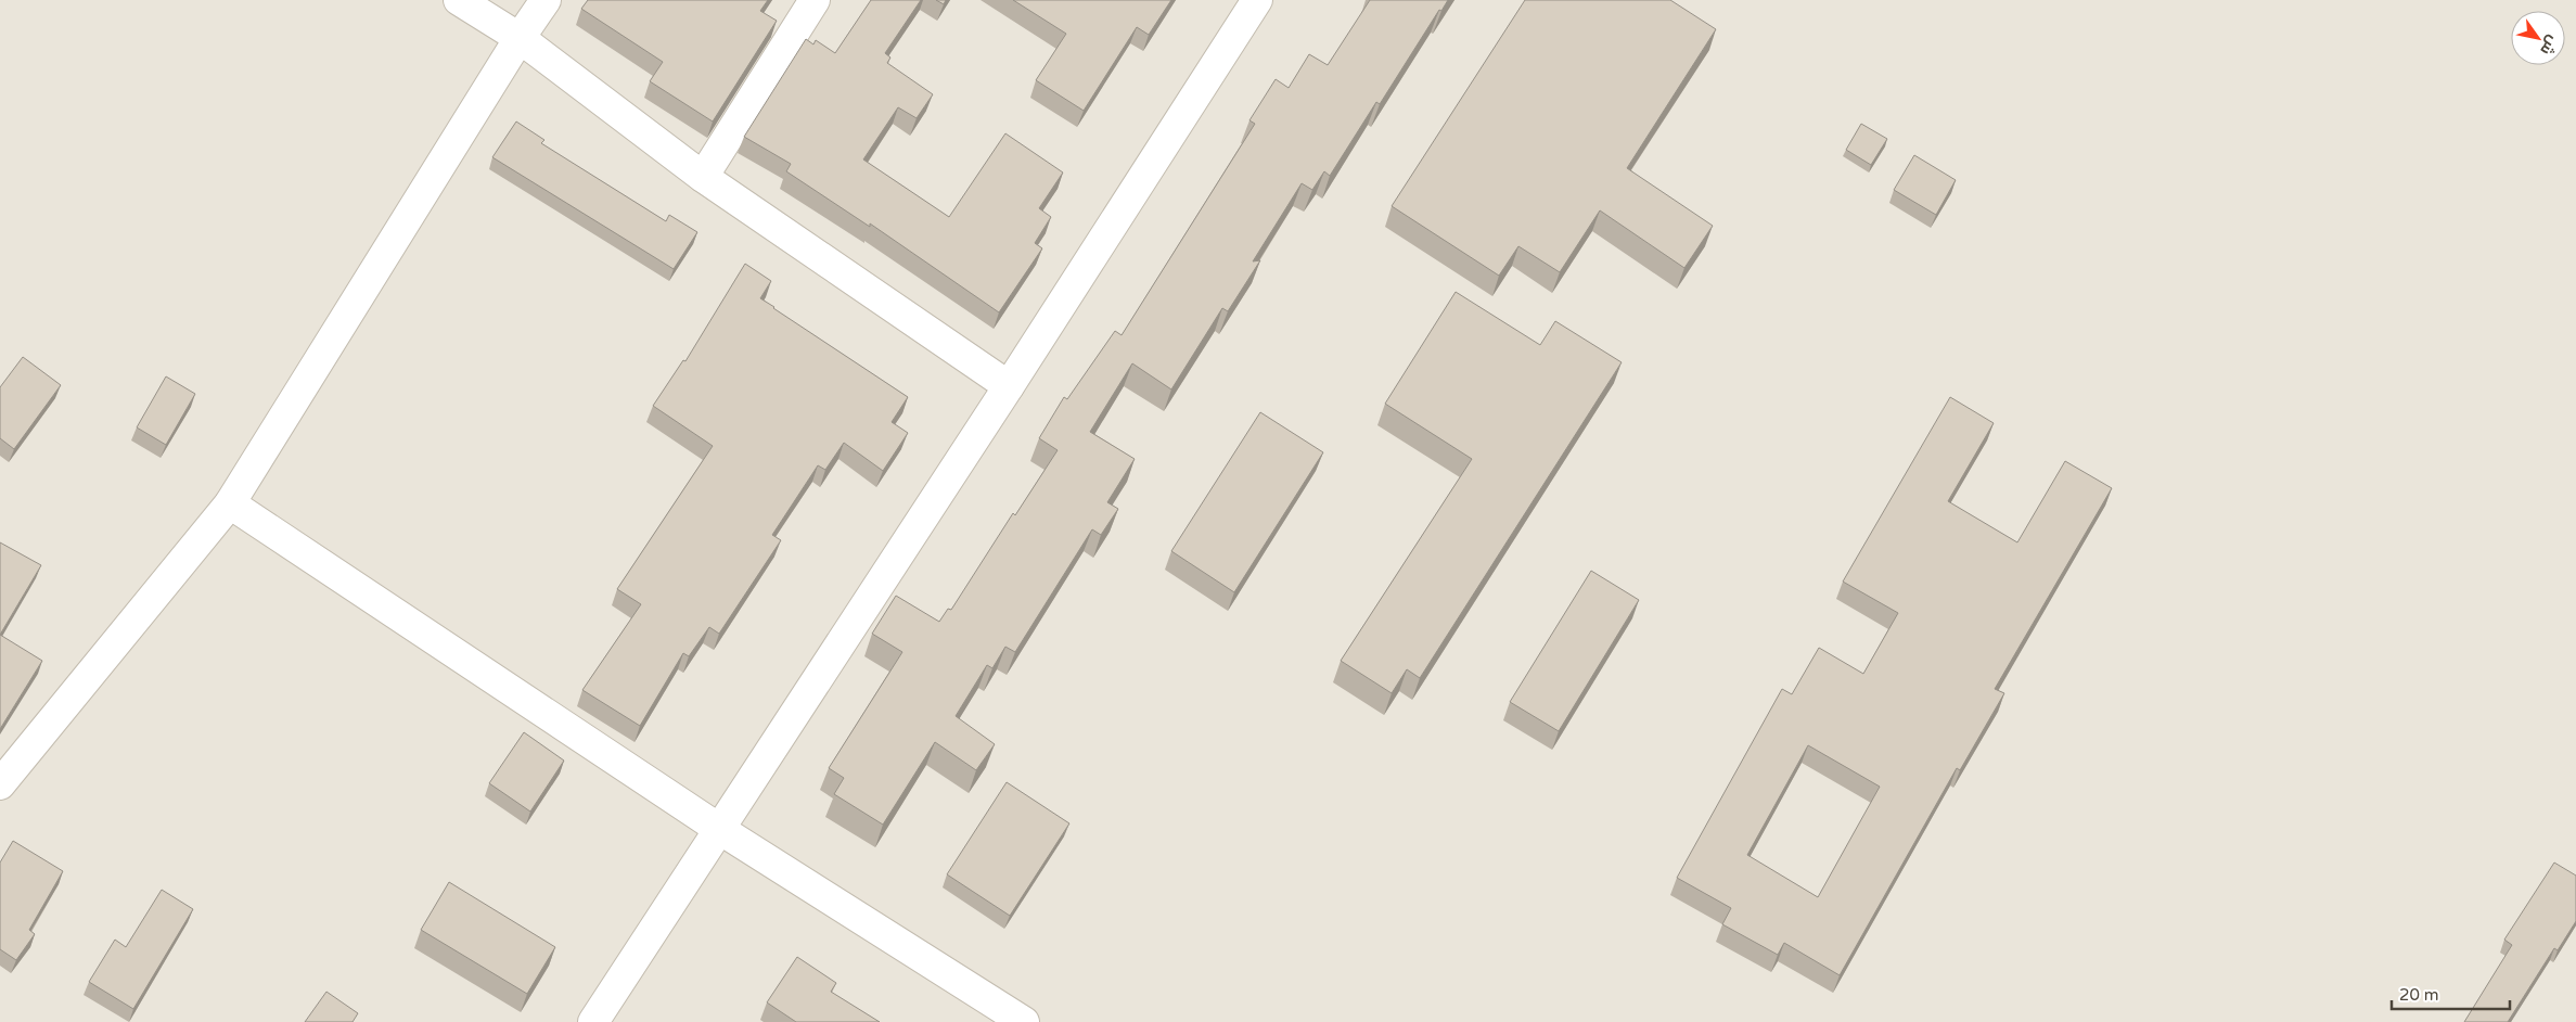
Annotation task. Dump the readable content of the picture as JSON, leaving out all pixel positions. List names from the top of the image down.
{
  "scale_bar": "20 m",
  "north": "bottom right"
}
